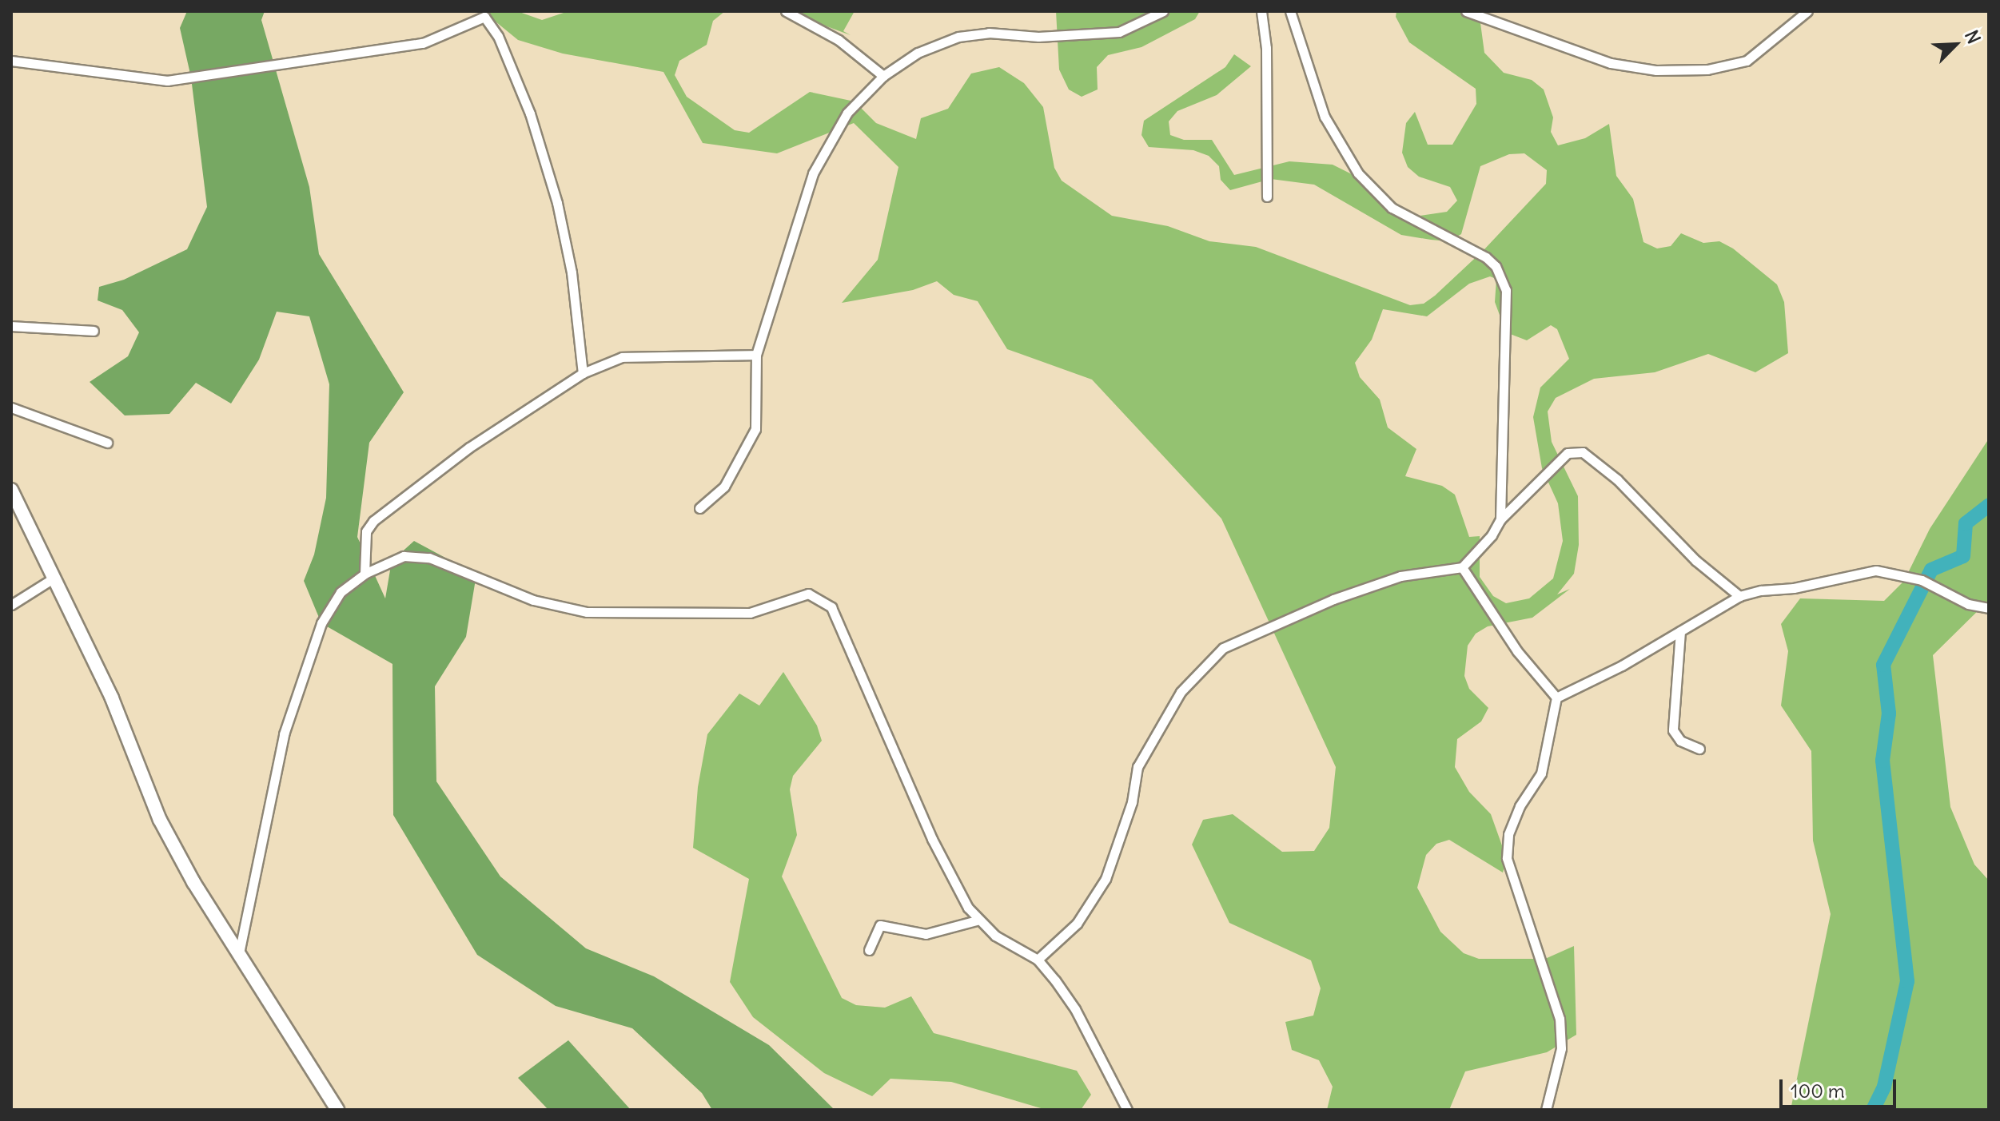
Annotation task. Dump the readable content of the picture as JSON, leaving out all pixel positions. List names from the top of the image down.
{
  "scale_bar": "100 m",
  "north": "top right"
}
